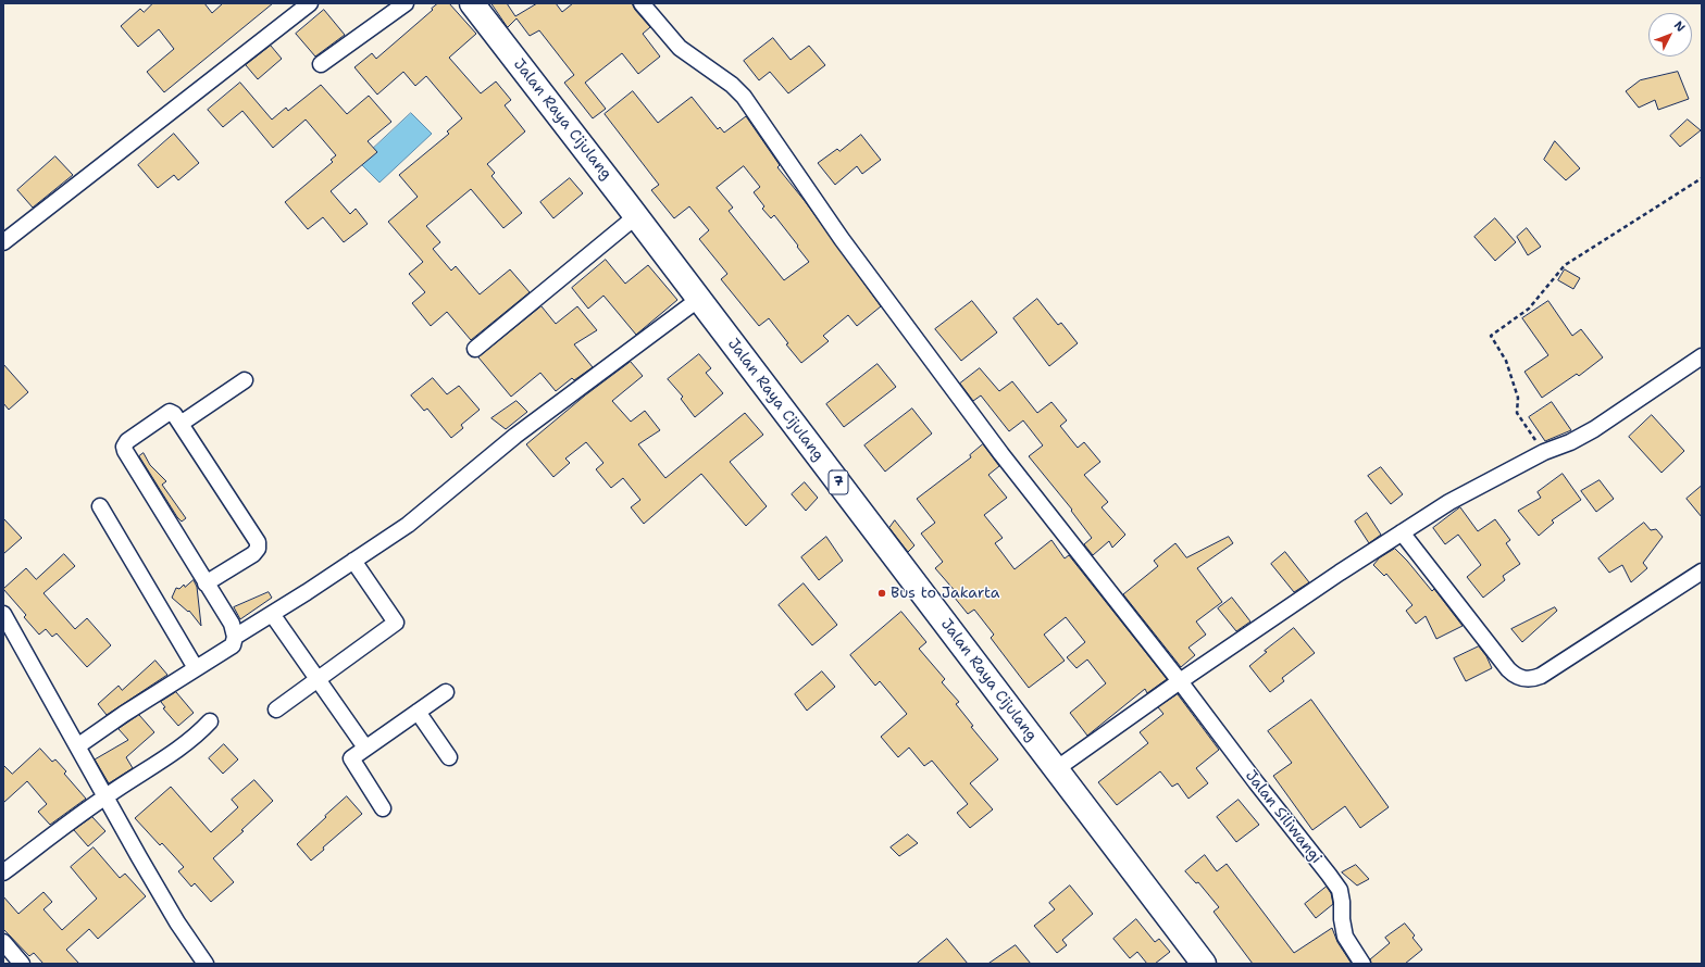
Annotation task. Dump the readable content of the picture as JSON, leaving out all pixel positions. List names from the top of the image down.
{
  "streets": {
    "highway": ["Jalan Raya Cijulang", "7"],
    "street": ["Jalan Siliwangi"]
  },
  "places": ["Bus to Jakarta"],
  "north": "top right"
}
